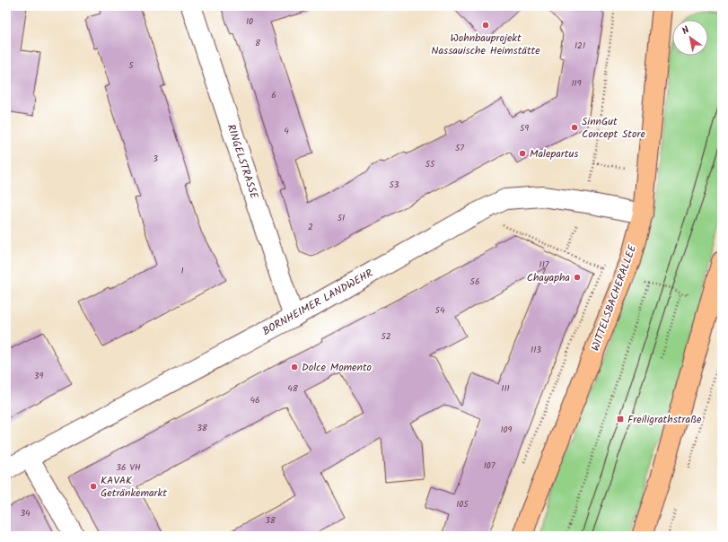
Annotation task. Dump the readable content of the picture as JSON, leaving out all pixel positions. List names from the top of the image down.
{
  "streets": {
    "main road": ["WITTELSBACHERALLEE"],
    "street": ["RINGELSTRASSE", "BORNHEIMER LANDWEHR"]
  },
  "crossings": [
    ["RINGELSTRASSE", "BORNHEIMER LANDWEHR"],
    ["WITTELSBACHERALLEE", "BORNHEIMER LANDWEHR"]
  ],
  "places": {
    "other": [
      "Wohnbauprojekt Nassauische Heimstätte",
      "SinnGut Concept Store",
      "Malepartus",
      "Chayapha",
      "Dolce Momento",
      "KAVAK Getränkemarkt"
    ],
    "transit": ["Freiligrathstraße"]
  },
  "house_numbers": [
    "10",
    "8",
    "121",
    "5",
    "119",
    "6",
    "59",
    "4",
    "57",
    "3",
    "55",
    "53",
    "51",
    "2",
    "117",
    "1",
    "56",
    "54",
    "52",
    "113",
    "39",
    "48",
    "111",
    "46",
    "38",
    "109",
    "107",
    "36 VH",
    "105",
    "34",
    "38"
  ],
  "north": "top left"
}
